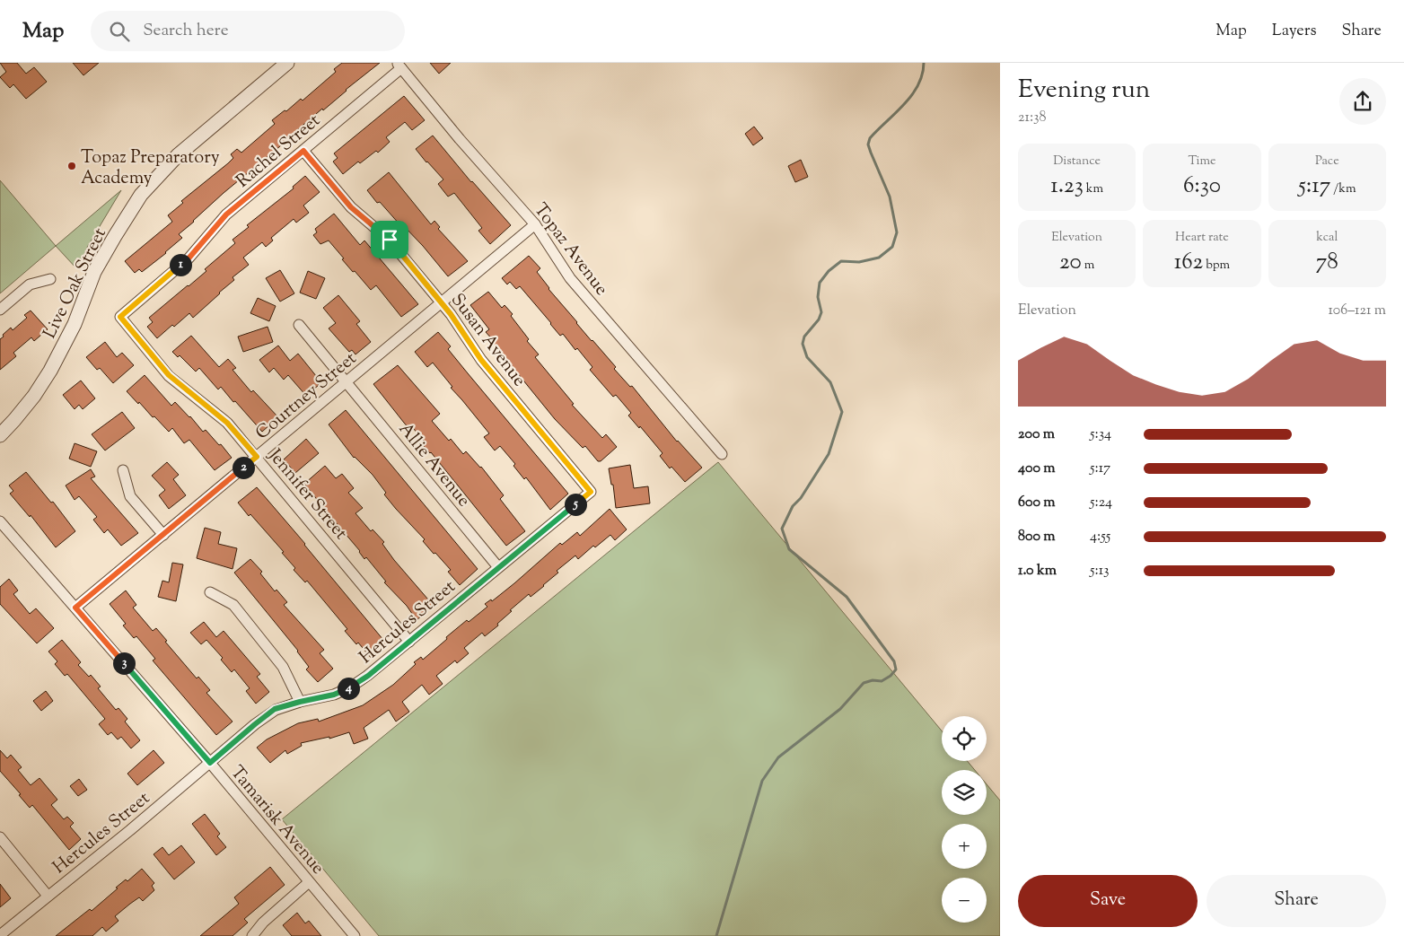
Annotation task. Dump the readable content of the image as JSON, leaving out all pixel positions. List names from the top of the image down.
{
  "streets": {
    "street": [
      "Rachel Street",
      "Topaz Avenue",
      "Live Oak Street",
      "Susan Avenue",
      "Courtney Street",
      "Allie Avenue",
      "Jennifer Street",
      "Hercules Street",
      "Tamarisk Avenue"
    ]
  },
  "crossings": [
    ["Rachel Street", "Topaz Avenue"],
    ["Rachel Street", "Susan Avenue"],
    ["Rachel Street", "Jennifer Street"],
    ["Topaz Avenue", "Courtney Street"],
    ["Susan Avenue", "Courtney Street"],
    ["Susan Avenue", "Hercules Street"],
    ["Courtney Street", "Allie Avenue"],
    ["Courtney Street", "Jennifer Street"],
    ["Courtney Street", "Tamarisk Avenue"],
    ["Allie Avenue", "Hercules Street"],
    ["Jennifer Street", "Hercules Street"],
    ["Hercules Street", "Tamarisk Avenue"]
  ],
  "places": ["Topaz Preparatory Academy"],
  "page": {
    "header": "Map",
    "search": "Search here",
    "nav": ["Map", "Layers", "Share"],
    "heading": ["Evening run", "21:38"],
    "stats": [
      ["Distance", "1.23 km"],
      ["Time", "6:30"],
      ["Pace", "5:17 /km"],
      ["Elevation", "20 m"],
      ["Heart rate", "162 bpm"],
      ["kcal", "78"]
    ],
    "pins": [
      "1",
      "2",
      "5",
      "3",
      "4"
    ],
    "chart": ["Elevation", "106–121 m"],
    "list": [
      {
        "name": "200 m",
        "note": "5:34"
      },
      {
        "name": "400 m",
        "note": "5:17"
      },
      {
        "name": "600 m",
        "note": "5:24"
      },
      {
        "name": "800 m",
        "note": "4:55"
      },
      {
        "name": "1.0 km",
        "note": "5:13"
      }
    ],
    "map_buttons": ["+", "−"],
    "buttons": ["Save", "Share"]
  }
}
